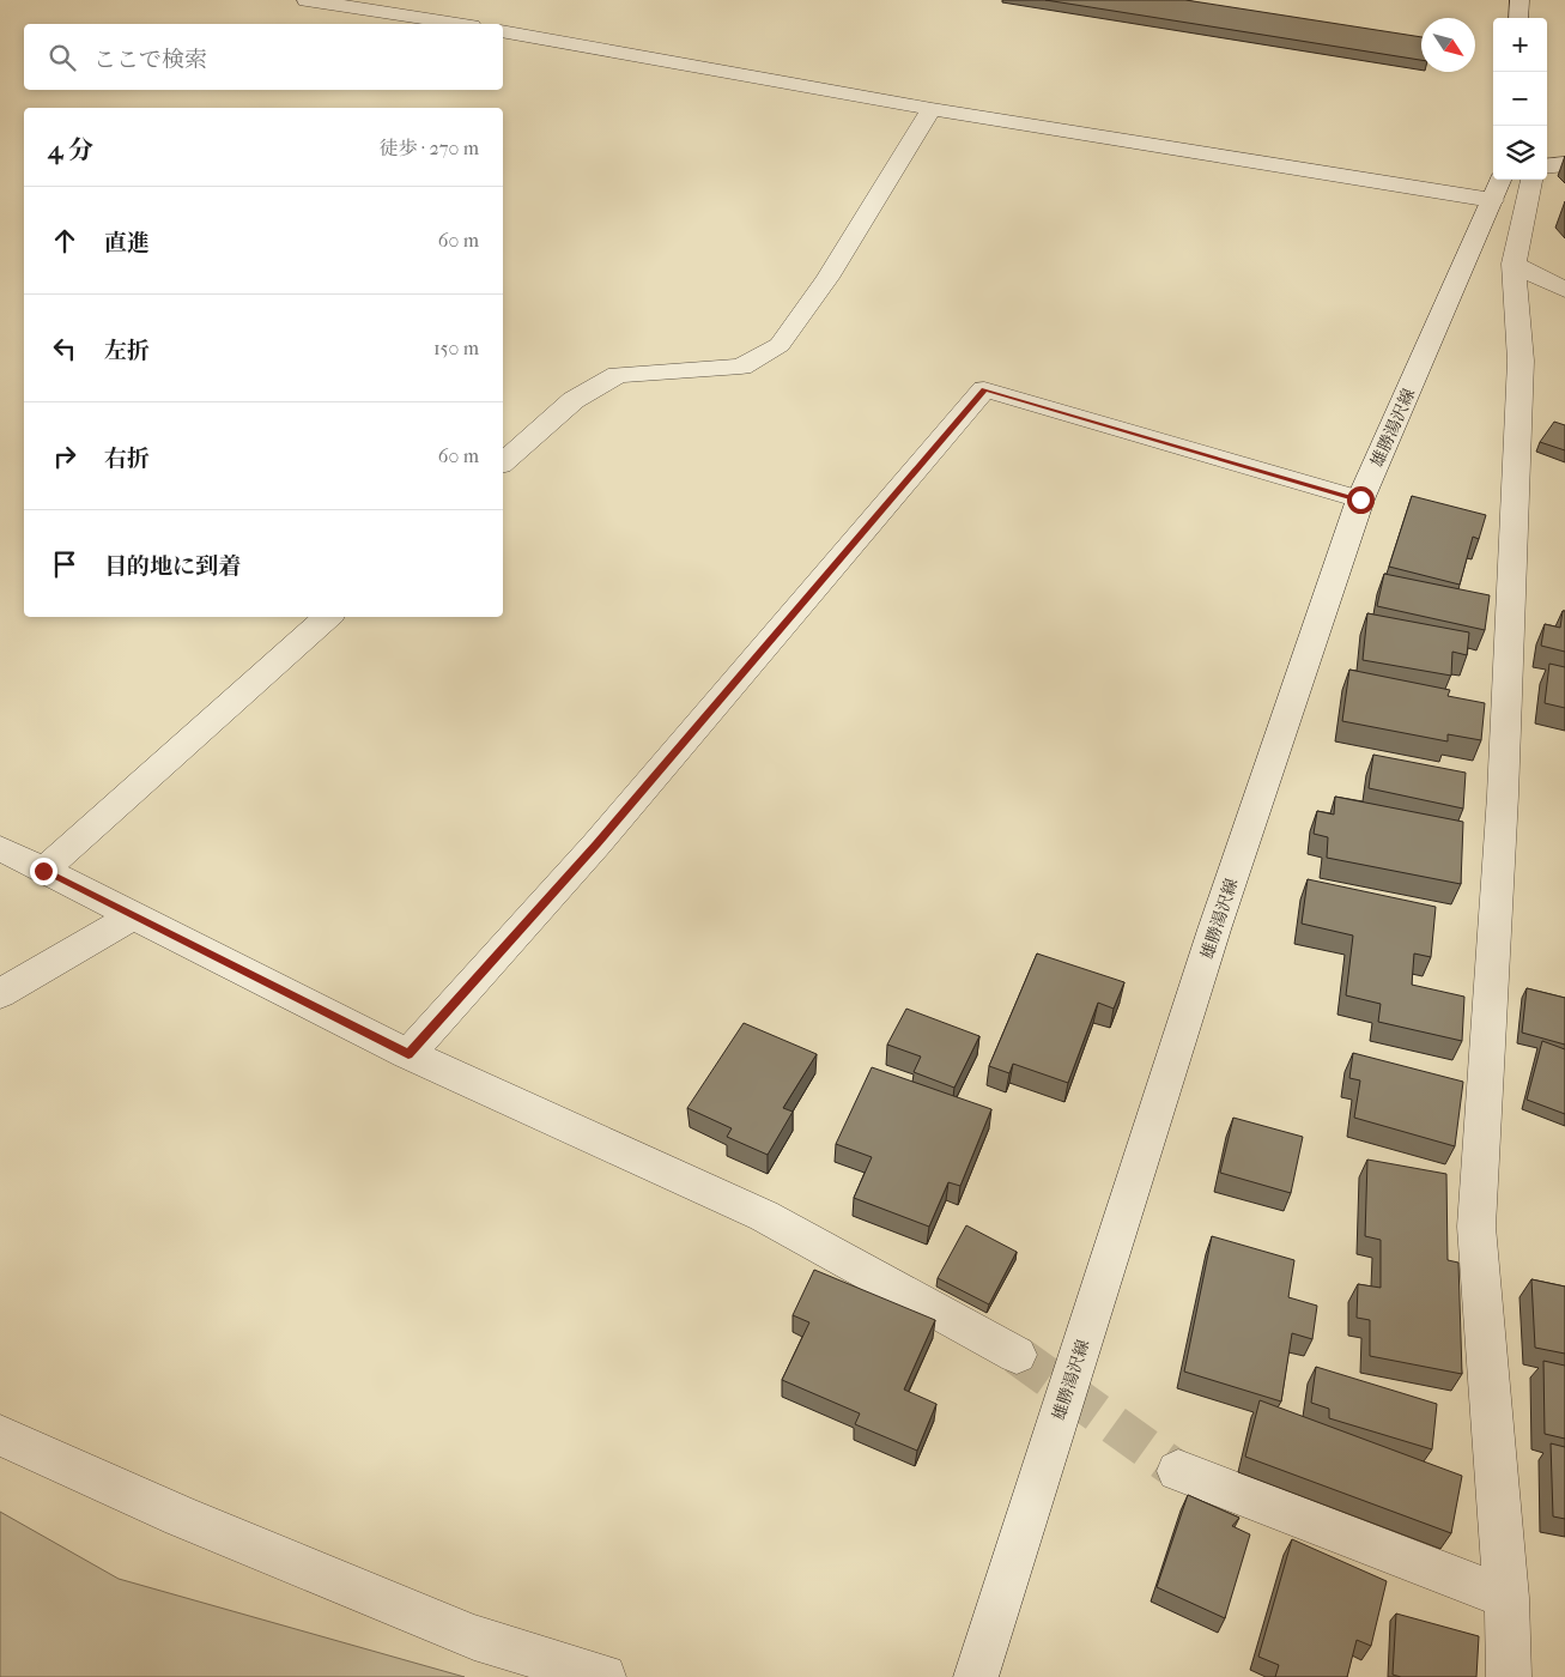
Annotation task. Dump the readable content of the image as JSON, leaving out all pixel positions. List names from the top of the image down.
{
  "streets": {
    "street": ["雄勝湯沢線"]
  },
  "north": "bottom right",
  "page": {
    "map_buttons": ["+", "−"],
    "search": "ここで検索",
    "heading": ["4 分", "徒歩 · 270 m"],
    "list": [
      ["直進", "60 m"],
      ["左折", "150 m"],
      ["右折", "60 m"],
      "目的地に到着"
    ]
  }
}
